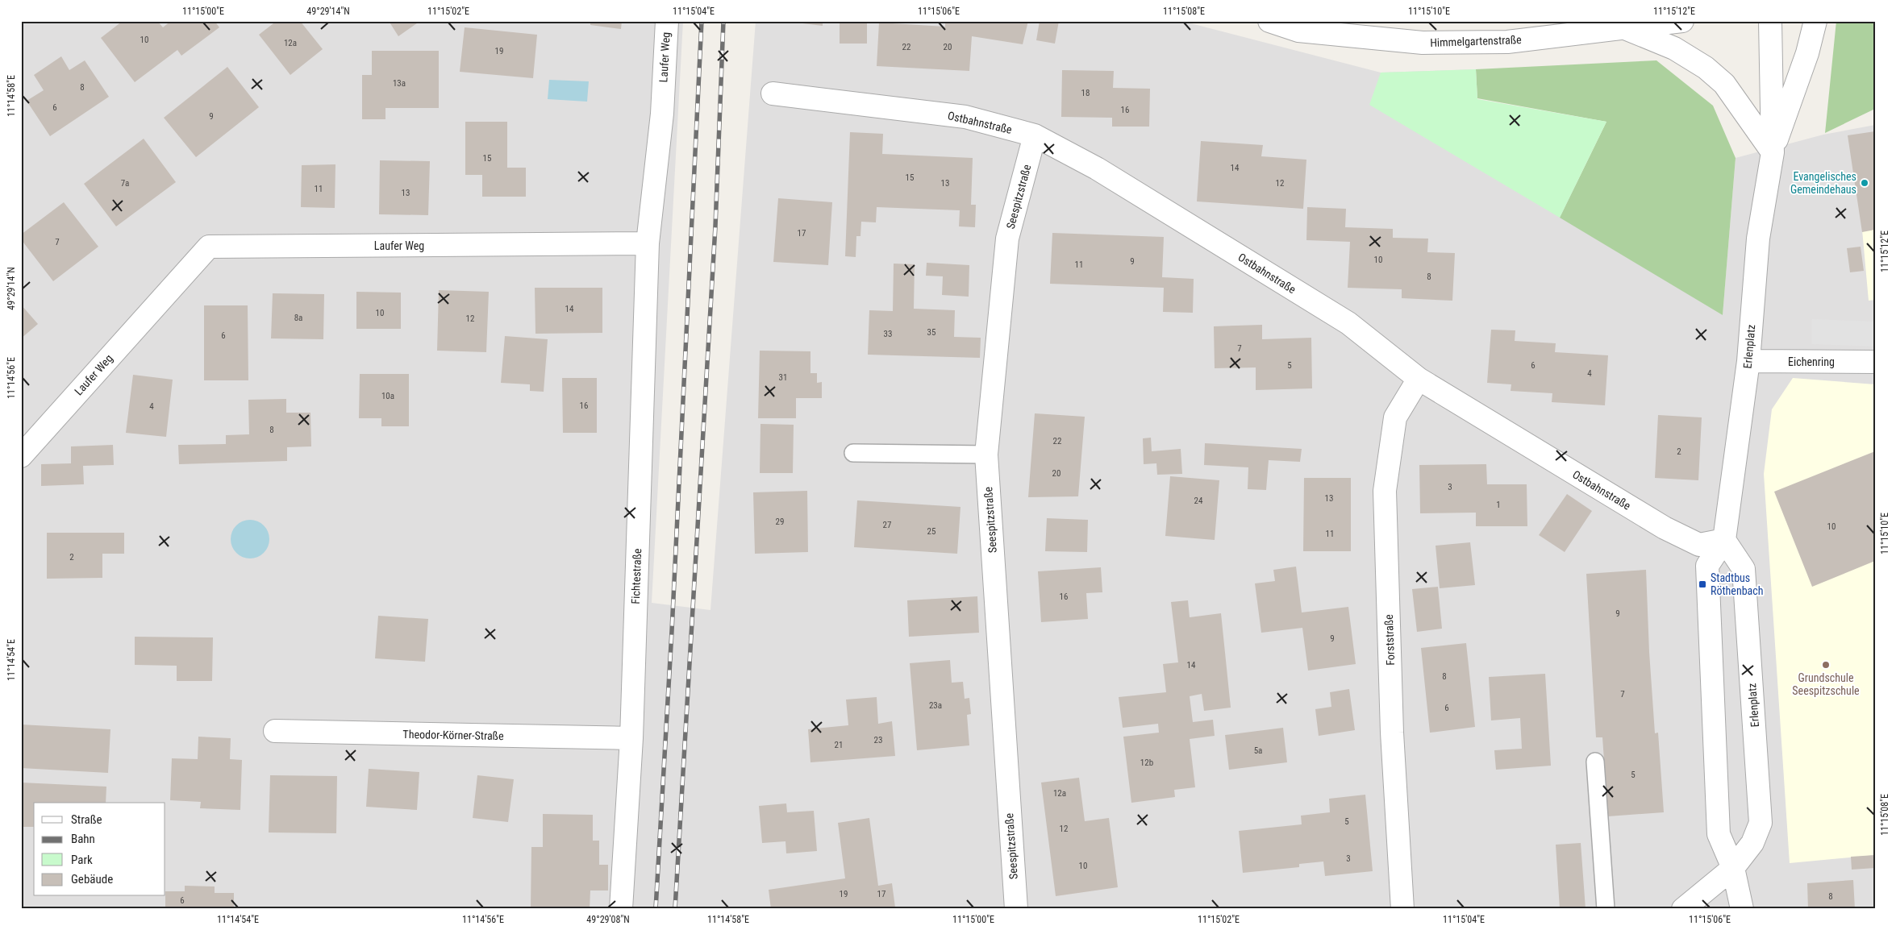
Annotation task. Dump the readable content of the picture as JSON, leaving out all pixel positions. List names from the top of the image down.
{
  "streets": {
    "street": [
      "Himmelgartenstraße",
      "Laufer Weg",
      "Ostbahnstraße",
      "Seespitzstraße",
      "Erlenplatz",
      "Eichenring",
      "Fichtestraße",
      "Forststraße",
      "Theodor-Körner-Straße"
    ]
  },
  "crossings": [
    ["Laufer Weg", "Fichtestraße"],
    ["Ostbahnstraße", "Seespitzstraße"],
    ["Ostbahnstraße", "Erlenplatz"],
    ["Ostbahnstraße", "Forststraße"],
    ["Erlenplatz", "Eichenring"],
    ["Fichtestraße", "Theodor-Körner-Straße"]
  ],
  "places": {
    "other": ["Evangelisches Gemeindehaus", "Grundschule Seespitzschule"],
    "transit": ["Stadtbus Röthenbach"]
  },
  "house_numbers": [
    "10",
    "12a",
    "22",
    "20",
    "19",
    "13a",
    "8",
    "18",
    "6",
    "16",
    "9",
    "15",
    "14",
    "15",
    "7a",
    "13",
    "12",
    "11",
    "13",
    "17",
    "7",
    "10",
    "9",
    "11",
    "8",
    "14",
    "10",
    "8a",
    "12",
    "35",
    "33",
    "6",
    "7",
    "5",
    "6",
    "4",
    "31",
    "10a",
    "16",
    "4",
    "8",
    "22",
    "2",
    "20",
    "3",
    "13",
    "24",
    "1",
    "29",
    "27",
    "10",
    "25",
    "11",
    "2",
    "16",
    "9",
    "9",
    "14",
    "8",
    "7",
    "23a",
    "6",
    "23",
    "21",
    "5a",
    "12b",
    "5",
    "12a",
    "5",
    "12",
    "3",
    "10",
    "19",
    "17",
    "8",
    "6"
  ],
  "legend": [
    "Straße",
    "Bahn",
    "Park",
    "Gebäude"
  ],
  "coordinates": [
    "11°15'00\"E",
    "49°29'14\"N",
    "11°15'02\"E",
    "11°15'04\"E",
    "11°15'06\"E",
    "11°15'08\"E",
    "11°15'10\"E",
    "11°15'12\"E",
    "11°14'58\"E",
    "11°14'56\"E",
    "11°14'54\"E",
    "49°29'08\"N"
  ]
}
